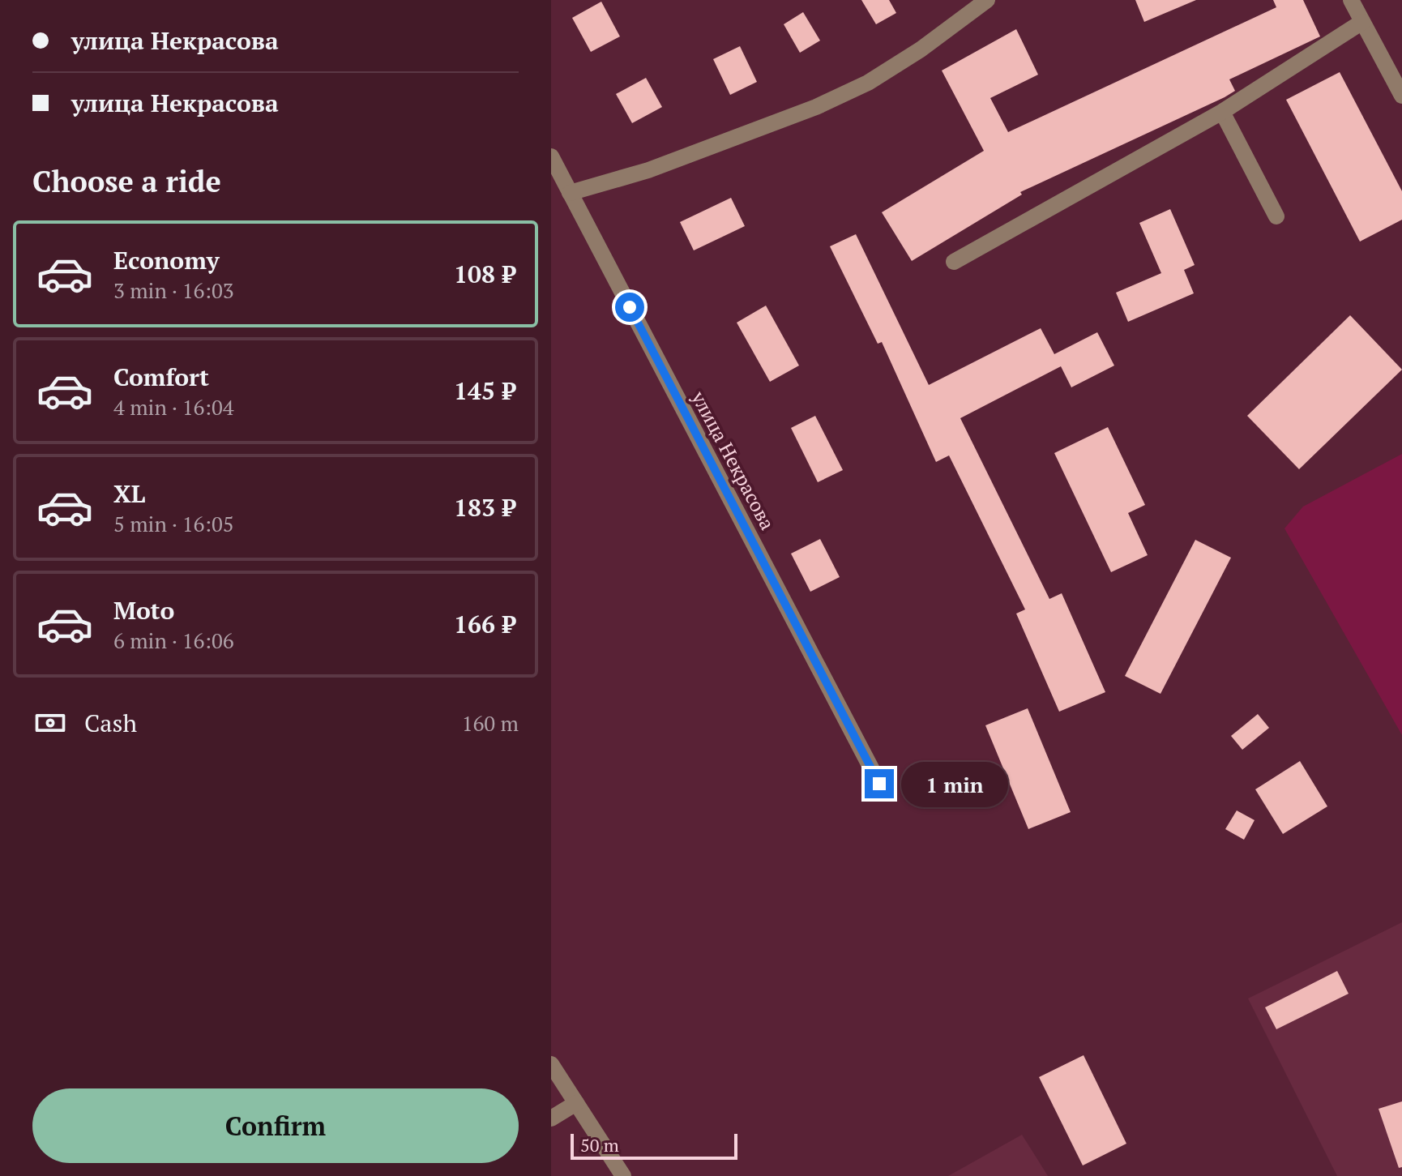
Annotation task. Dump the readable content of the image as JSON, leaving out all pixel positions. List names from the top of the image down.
{
  "streets": {
    "street": ["улица Некрасова"]
  },
  "scale_bar": "50 m",
  "page": {
    "banner": ["улица Некрасова", "улица Некрасова"],
    "heading": "Choose a ride",
    "list": [
      {
        "name": "Economy",
        "note": "3 min · 16:03",
        "value": "108 ₽"
      },
      {
        "name": "Comfort",
        "note": "4 min · 16:04",
        "value": "145 ₽"
      },
      {
        "name": "XL",
        "note": "5 min · 16:05",
        "value": "183 ₽"
      },
      {
        "name": "Moto",
        "note": "6 min · 16:06",
        "value": "166 ₽"
      }
    ],
    "pay": ["Cash", "160 m"],
    "bubble": "1 min",
    "buttons": "Confirm",
    "scale": "50 m"
  }
}
